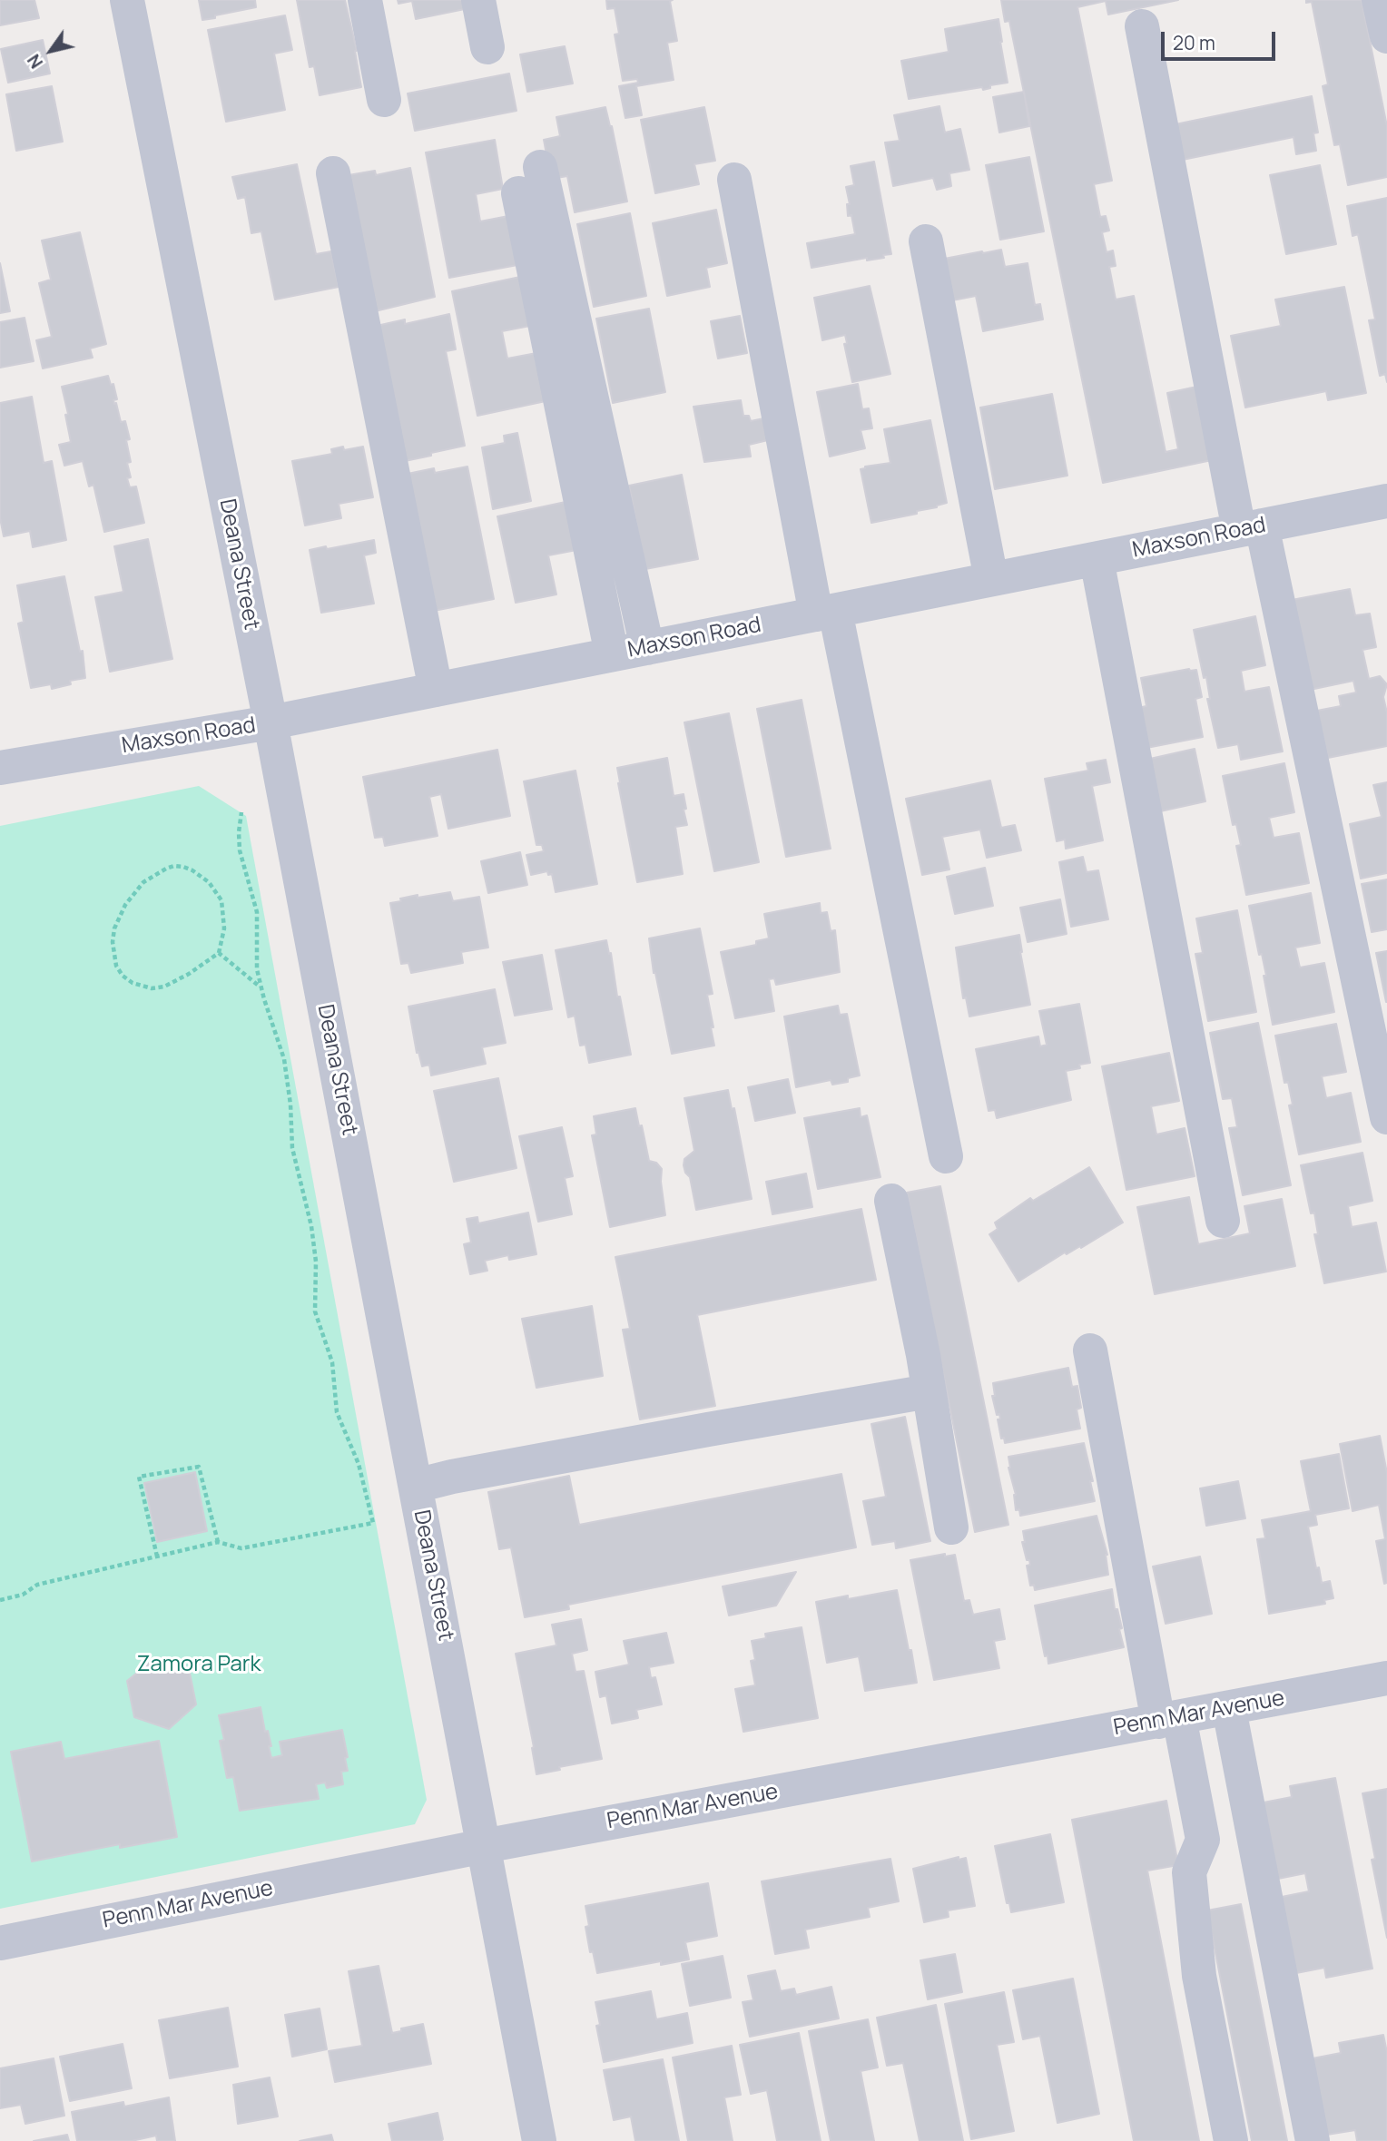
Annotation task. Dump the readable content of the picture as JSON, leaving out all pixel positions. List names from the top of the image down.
{
  "streets": {
    "street": ["Maxson Road", "Deana Street", "Penn Mar Avenue"]
  },
  "crossings": [
    ["Maxson Road", "Deana Street"],
    ["Deana Street", "Penn Mar Avenue"]
  ],
  "parks": ["Zamora Park"],
  "scale_bar": "20 m",
  "north": "bottom left"
}
